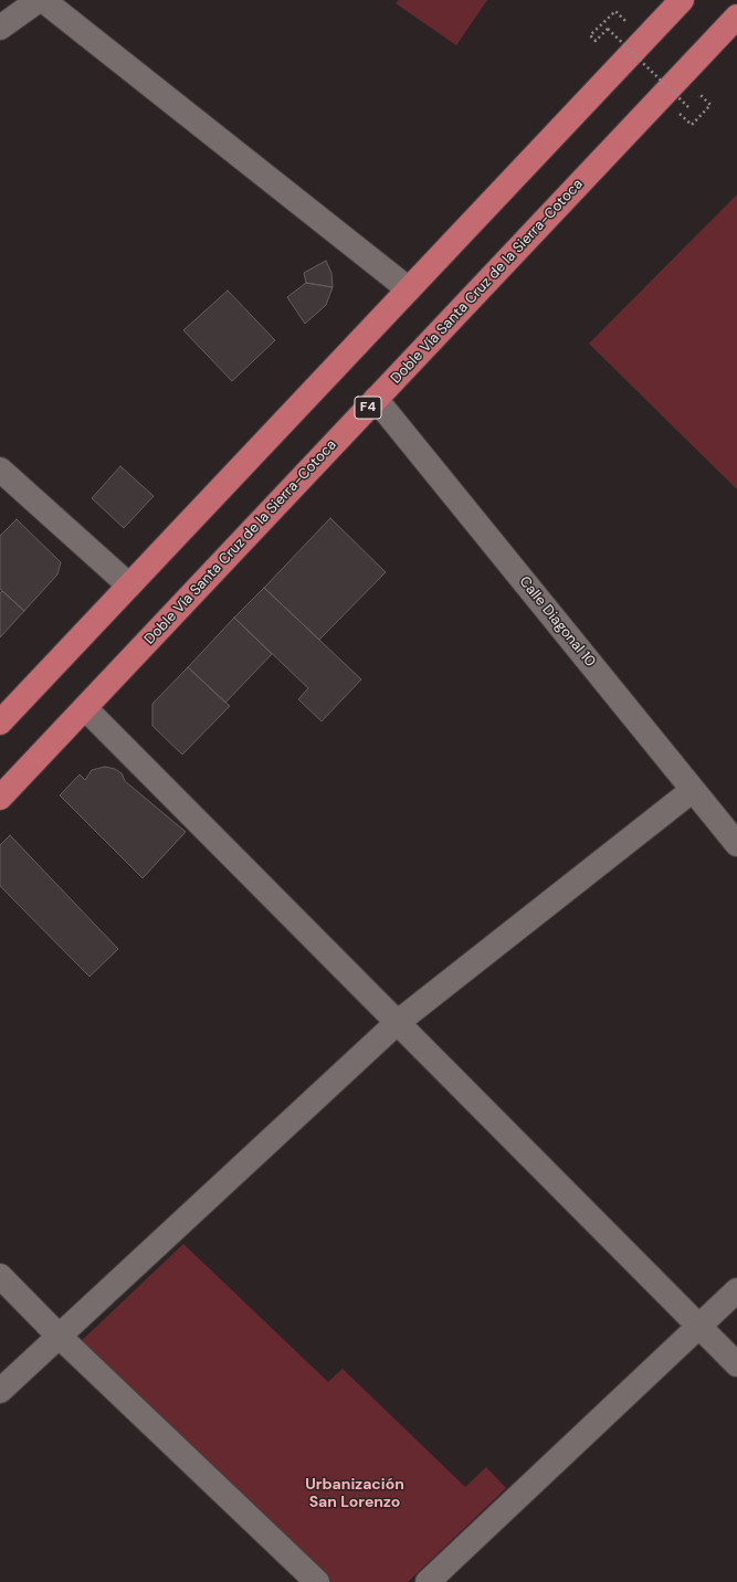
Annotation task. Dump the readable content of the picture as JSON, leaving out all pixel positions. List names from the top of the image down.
{
  "streets": {
    "highway": ["Doble Vía Santa Cruz de la Sierra-Cotoca", "F4"],
    "street": ["Calle Diagonal 10"]
  },
  "crossings": [
    ["Doble Vía Santa Cruz de la Sierra-Cotoca", "Calle Diagonal 10"]
  ],
  "districts": ["Urbanización San Lorenzo"]
}
